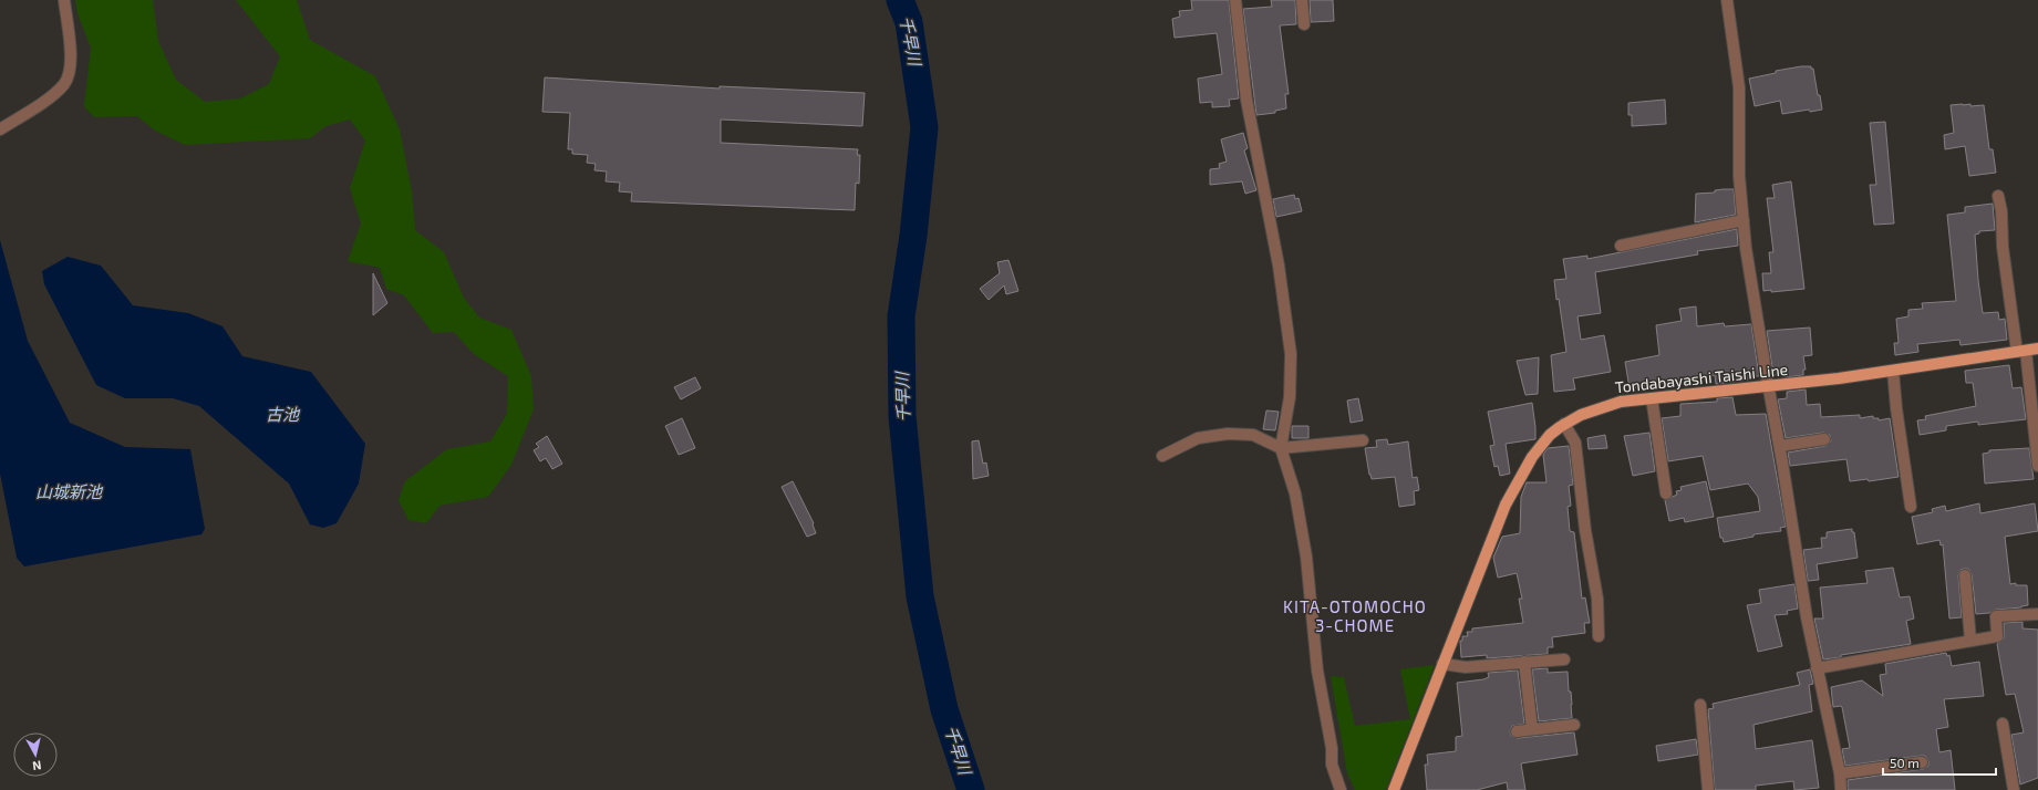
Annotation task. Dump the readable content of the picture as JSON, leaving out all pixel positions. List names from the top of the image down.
{
  "streets": {
    "main road": ["Tondabayashi Taishi Line"]
  },
  "districts": ["KITA-OTOMOCHO 3-CHOME"],
  "water": ["千早川", "古池", "山城新池"],
  "scale_bar": "50 m",
  "north": "bottom"
}
